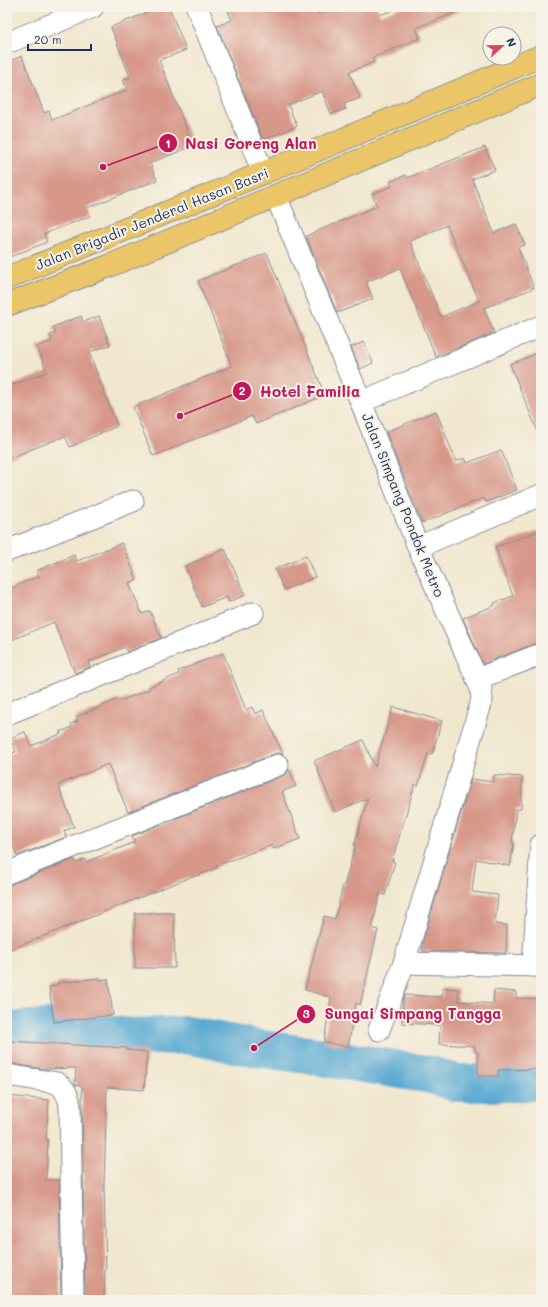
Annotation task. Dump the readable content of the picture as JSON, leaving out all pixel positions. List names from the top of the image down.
{
  "streets": {
    "highway": ["Jalan Brigadir Jenderal Hasan Basri"],
    "street": ["Jalan Simpang Pondok Metro"]
  },
  "crossings": [
    ["Jalan Brigadir Jenderal Hasan Basri", "Jalan Simpang Pondok Metro"]
  ],
  "places": ["Nasi Goreng Alan", "Hotel Familia", "Sungai Simpang Tangga"],
  "scale_bar": "20 m",
  "north": "right"
}
